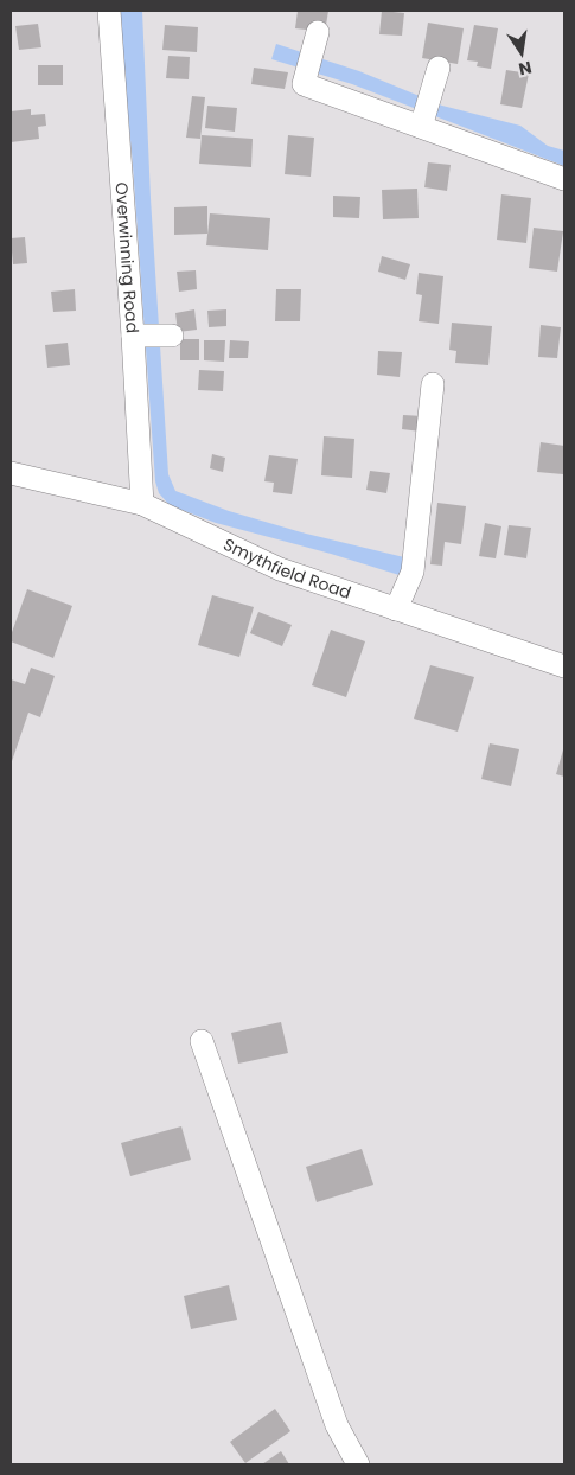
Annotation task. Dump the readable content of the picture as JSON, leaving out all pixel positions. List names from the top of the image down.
{
  "streets": {
    "street": ["Overwinning Road", "Smythfield Road"]
  },
  "crossings": [
    ["Overwinning Road", "Smythfield Road"]
  ],
  "north": "bottom"
}
